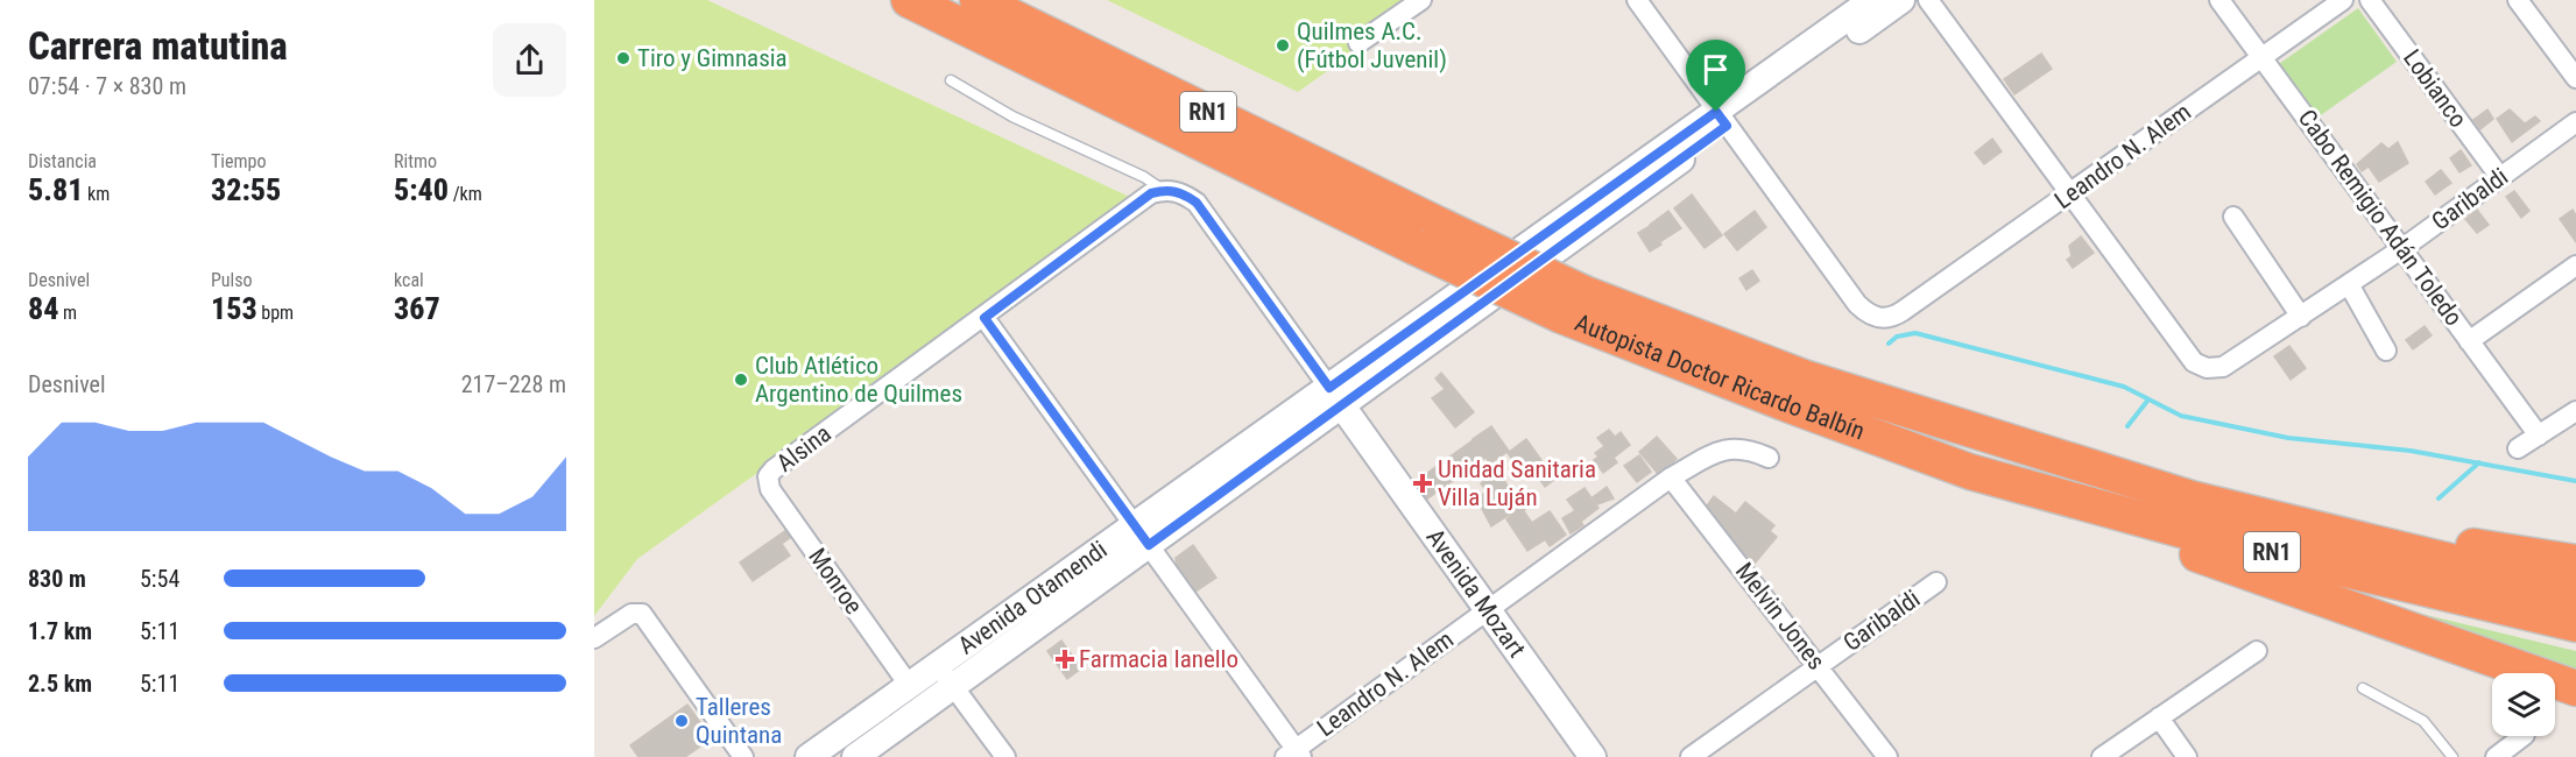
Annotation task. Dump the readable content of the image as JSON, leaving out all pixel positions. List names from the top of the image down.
{
  "streets": {
    "highway": ["RN1", "Autopista Doctor Ricardo Balbín"],
    "main road": ["Avenida Mozart", "Avenida Otamendi"],
    "street": [
      "Lobianco",
      "Leandro N. Alem",
      "Garibaldi",
      "Cabo Remigio Adán Toledo",
      "Alsina",
      "Monroe",
      "Melvin Jones"
    ]
  },
  "crossings": [
    ["Lobianco", "Garibaldi"],
    ["Leandro N. Alem", "Garibaldi"],
    ["Leandro N. Alem", "Cabo Remigio Adán Toledo"],
    ["Leandro N. Alem", "Avenida Mozart"],
    ["Leandro N. Alem", "Avenida Otamendi"],
    ["Leandro N. Alem", "Melvin Jones"],
    ["Garibaldi", "Cabo Remigio Adán Toledo"],
    ["Garibaldi", "Melvin Jones"],
    ["Alsina", "Monroe"],
    ["Alsina", "Avenida Mozart"],
    ["Monroe", "Avenida Otamendi"],
    ["Avenida Mozart", "Avenida Otamendi"]
  ],
  "places": {
    "other": [
      "Quilmes A.C. (Fútbol Juvenil)",
      "Tiro y Gimnasia",
      "Club Atlético Argentino de Quilmes",
      "Talleres Quintana"
    ],
    "health": ["Unidad Sanitaria Villa Luján", "Farmacia Ianello"]
  },
  "page": {
    "heading": ["Carrera matutina", "07:54 · 7 × 830 m"],
    "stats": [
      ["Distancia", "5.81 km"],
      ["Tiempo", "32:55"],
      ["Ritmo", "5:40 /km"],
      ["Desnivel", "84 m"],
      ["Pulso", "153 bpm"],
      ["kcal", "367"]
    ],
    "chart": ["Desnivel", "217–228 m"],
    "list": [
      {
        "name": "830 m",
        "note": "5:54"
      },
      {
        "name": "1.7 km",
        "note": "5:11"
      },
      {
        "name": "2.5 km",
        "note": "5:11"
      }
    ]
  }
}
